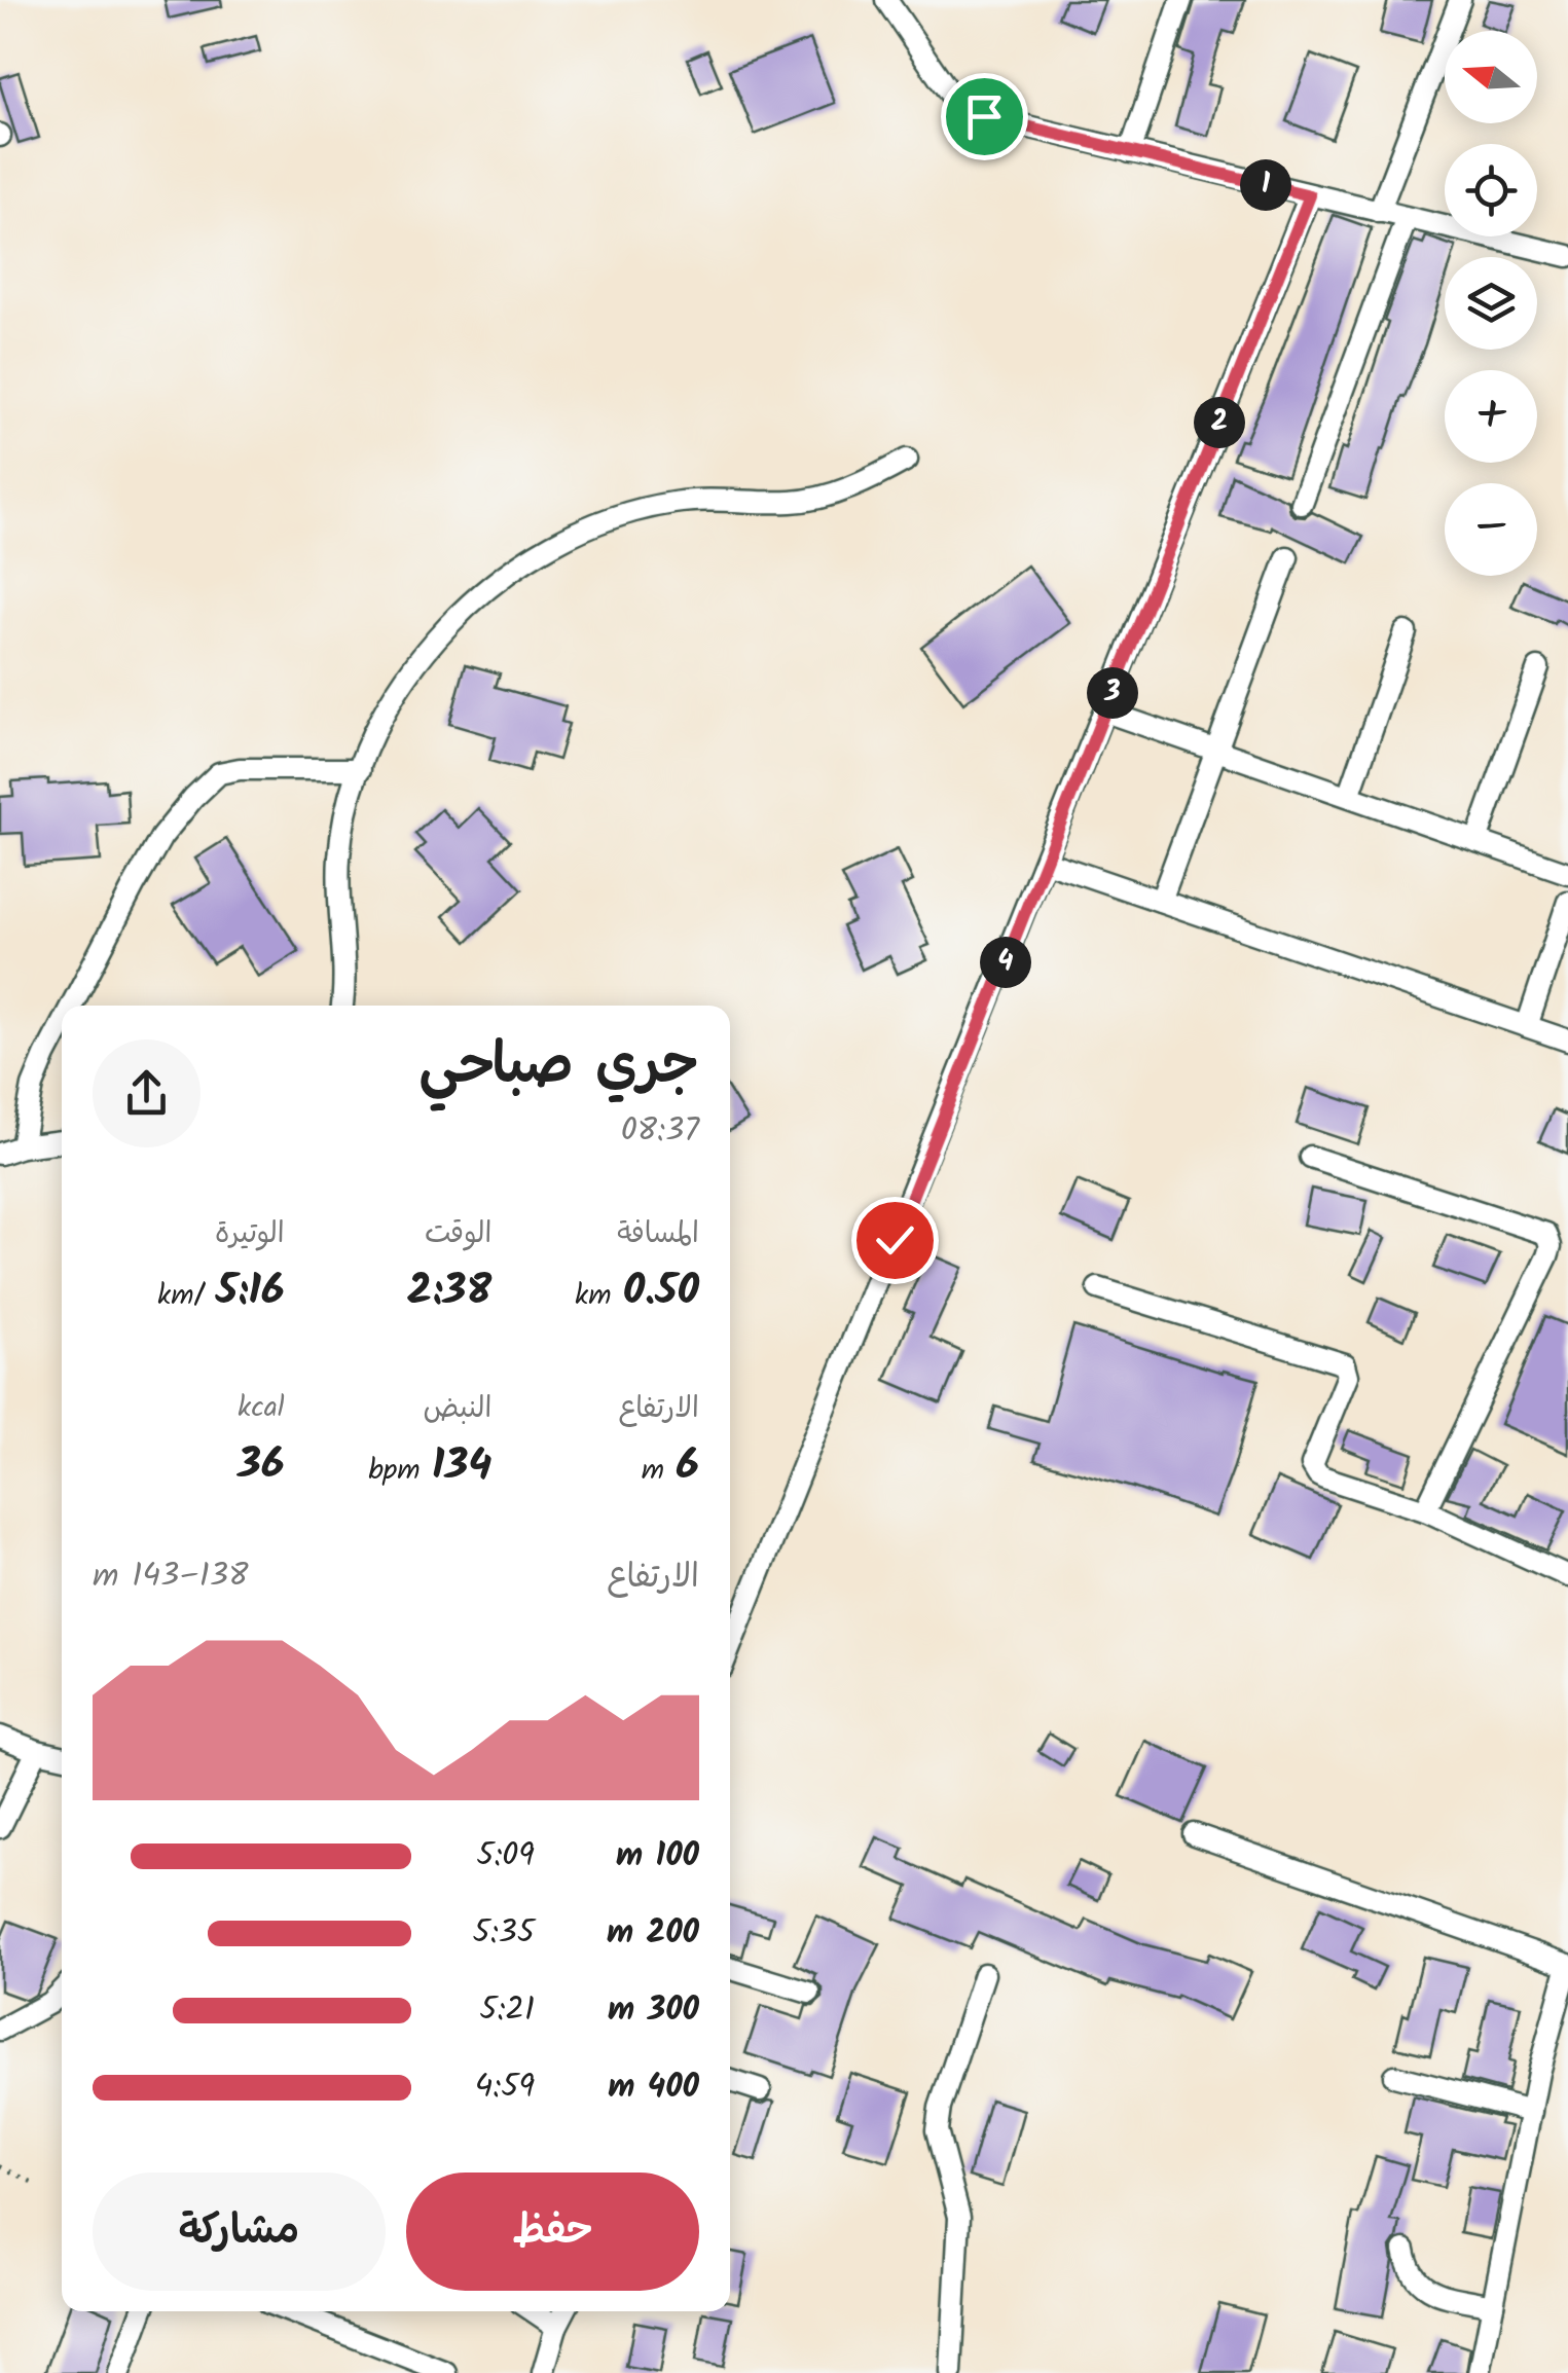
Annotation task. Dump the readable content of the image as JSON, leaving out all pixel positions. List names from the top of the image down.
{
  "north": "left",
  "page": {
    "map_buttons": ["+", "−"],
    "pins": [
      "1",
      "2",
      "3",
      "4"
    ],
    "heading": ["جري صباحي", "08:37"],
    "stats": [
      ["المسافة", "0.50 km"],
      ["الوقت", "2:38"],
      ["الوتيرة", "5:16 /km"],
      ["الارتفاع", "6 m"],
      ["النبض", "134 bpm"],
      ["kcal", "36"]
    ],
    "chart": ["الارتفاع", "138–143 m"],
    "list": [
      {
        "name": "100 m",
        "note": "5:09"
      },
      {
        "name": "200 m",
        "note": "5:35"
      },
      {
        "name": "300 m",
        "note": "5:21"
      },
      {
        "name": "400 m",
        "note": "4:59"
      }
    ],
    "buttons": ["حفظ", "مشاركة"]
  }
}
